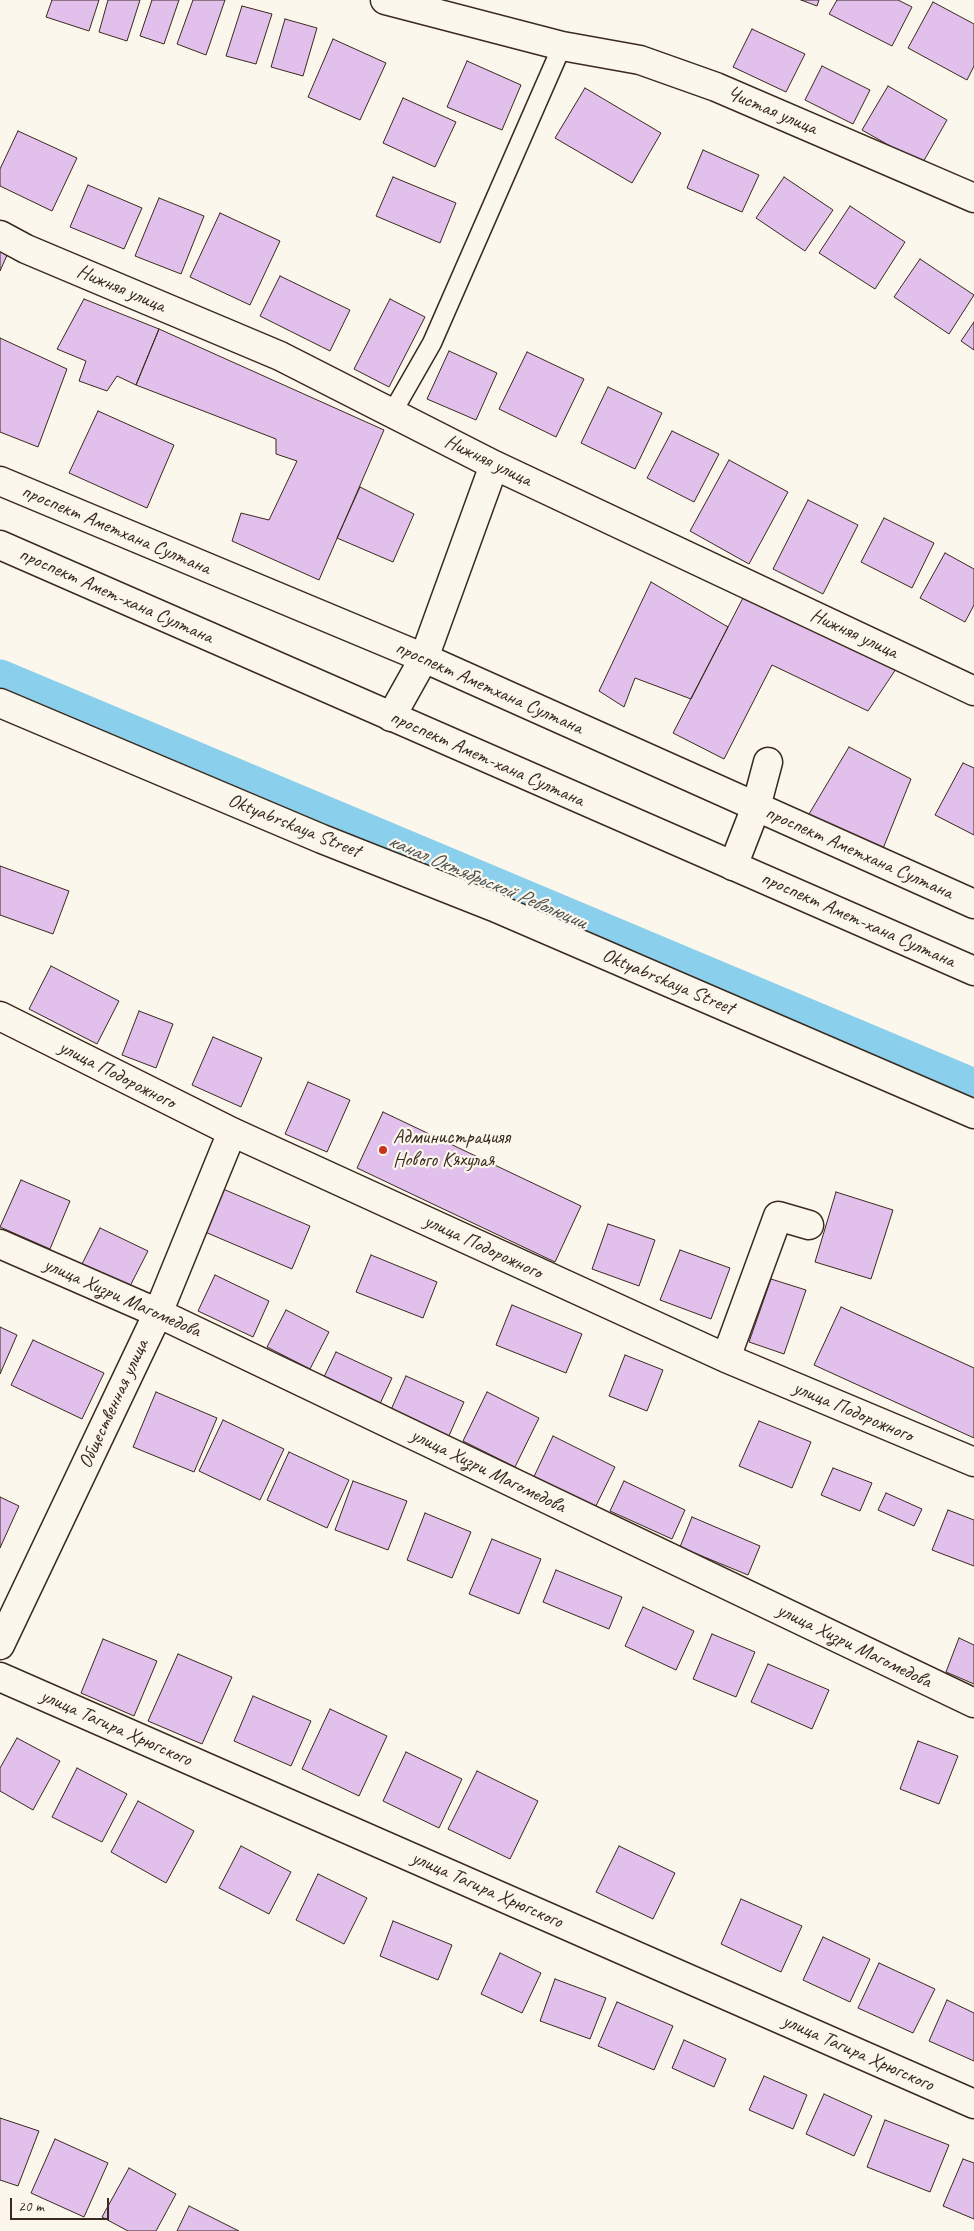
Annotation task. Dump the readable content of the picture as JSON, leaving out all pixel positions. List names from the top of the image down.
{
  "streets": {
    "street": [
      "Чистая улица",
      "Нижняя улица",
      "проспект Аметхана Султана",
      "проспект Амет-хана Султана",
      "Oktyabrskaya Street",
      "улица Подорожного",
      "улица Хизри Магомедова",
      "Общественная улица",
      "улица Тагира Хрюгского"
    ]
  },
  "crossings": [
    ["улица Подорожного", "Общественная улица"],
    ["улица Хизри Магомедова", "Общественная улица"]
  ],
  "water": ["канал Октябрьской Революции"],
  "places": ["Администрацияя Нового Кяхулая"],
  "scale_bar": "20 m"
}
